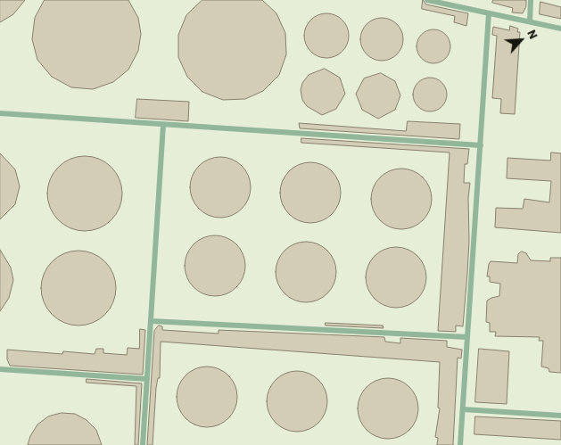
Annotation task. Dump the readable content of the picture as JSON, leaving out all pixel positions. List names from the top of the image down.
{
  "north": "top right"
}
